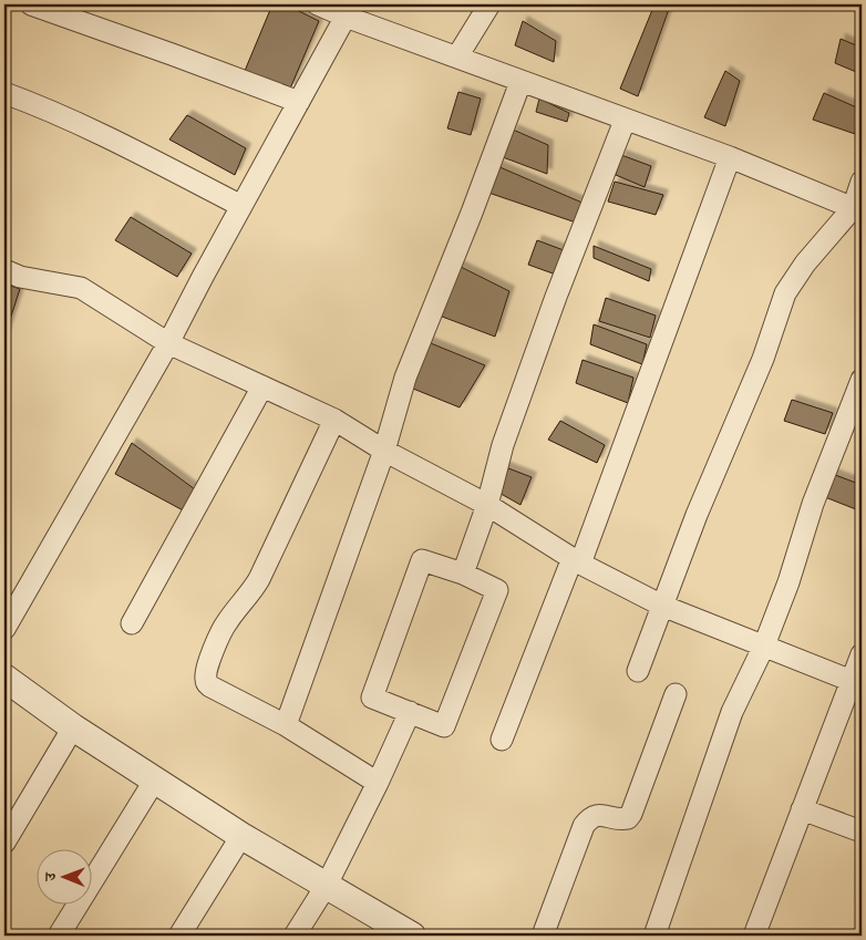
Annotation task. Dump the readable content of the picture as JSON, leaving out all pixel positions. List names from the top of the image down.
{
  "north": "left"
}
